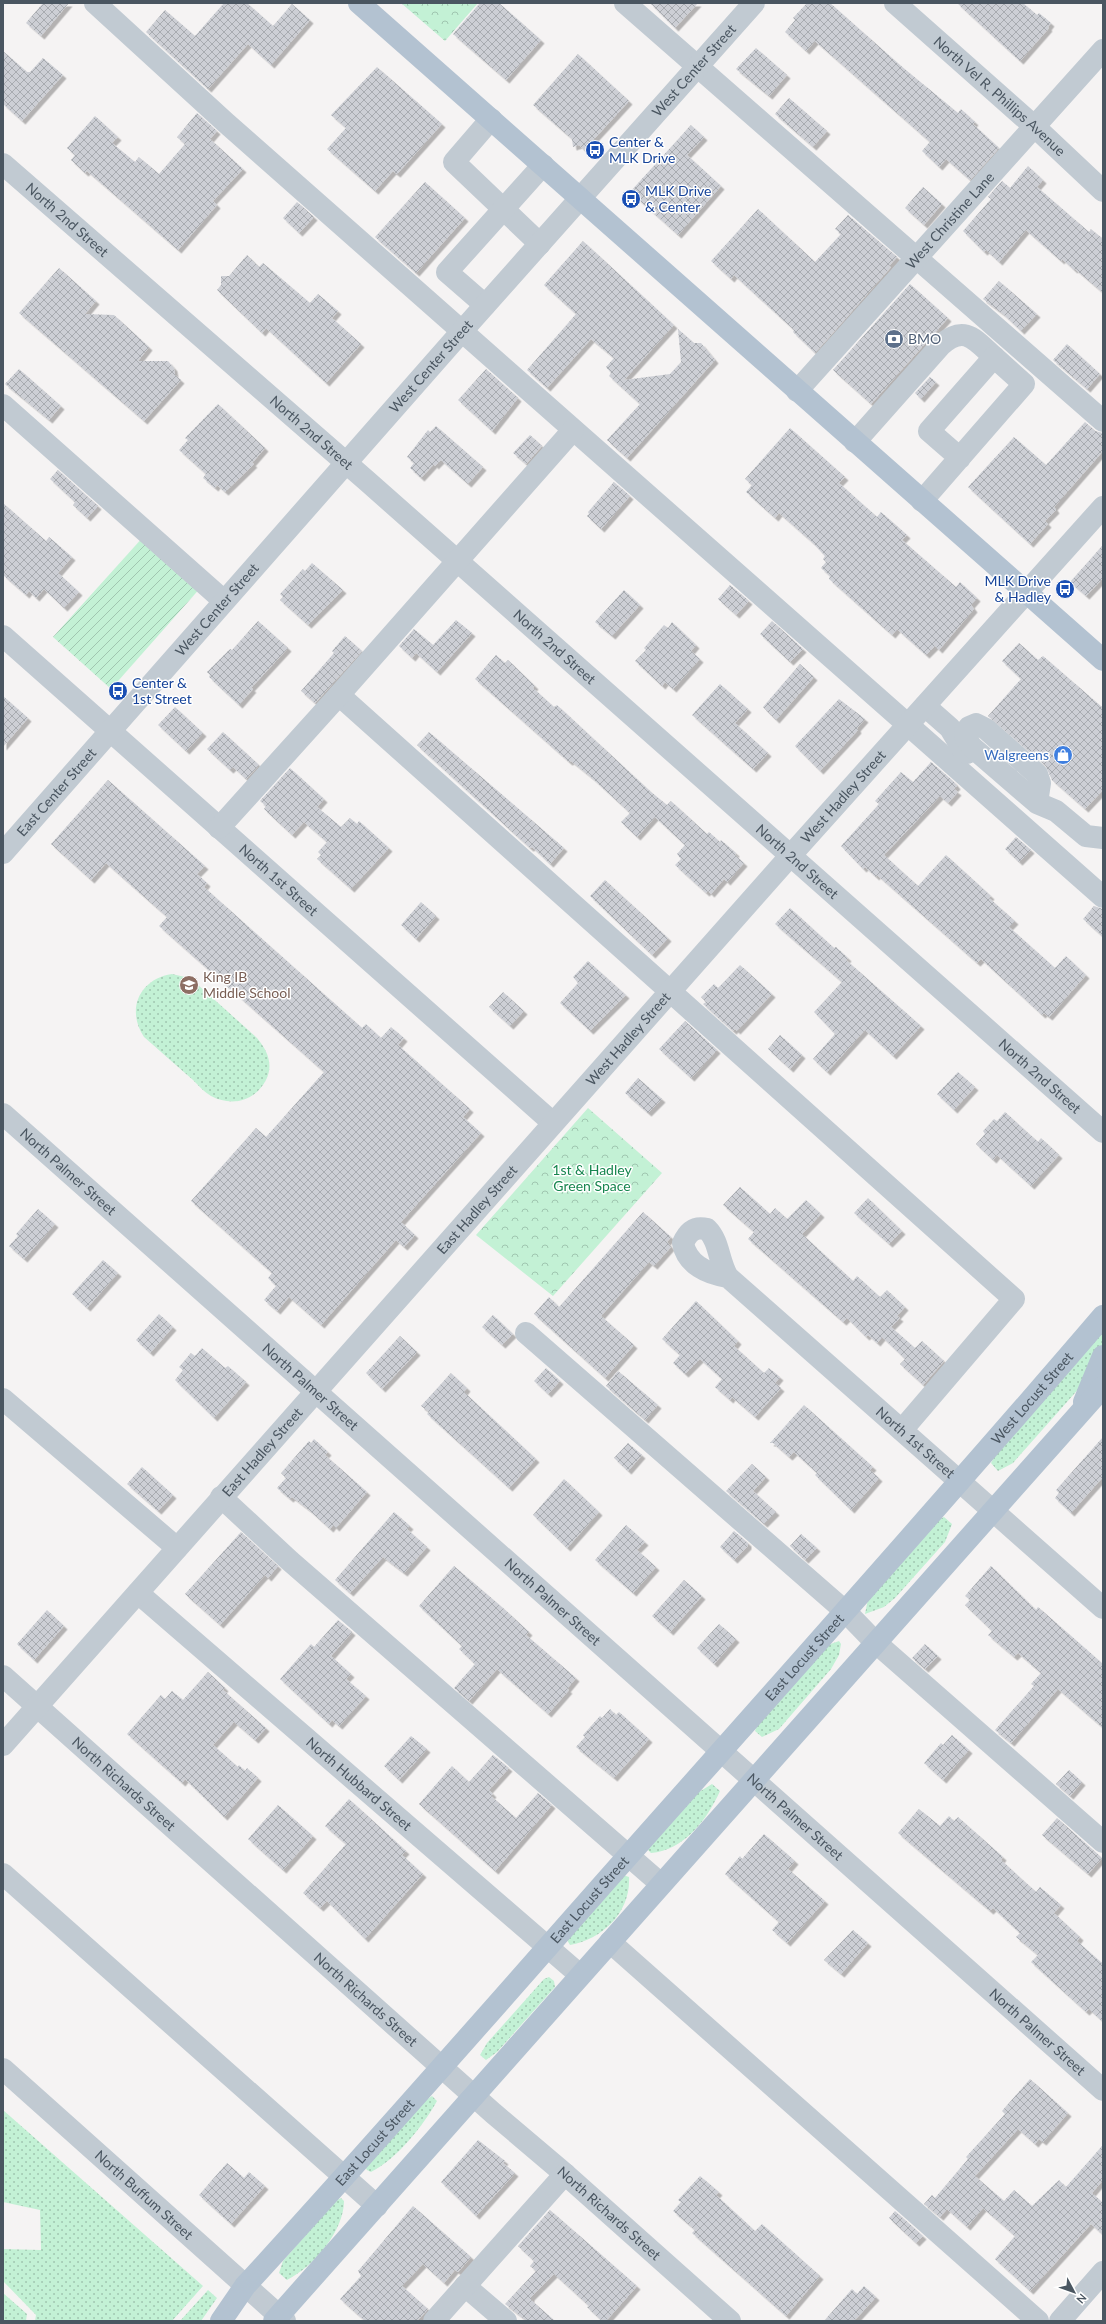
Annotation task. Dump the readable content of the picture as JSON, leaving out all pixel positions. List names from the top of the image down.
{
  "streets": {
    "main road": ["West Locust Street", "East Locust Street"],
    "street": [
      "West Center Street",
      "North Vel R. Phillips Avenue",
      "North 2nd Street",
      "West Christine Lane",
      "East Center Street",
      "West Hadley Street",
      "North 1st Street",
      "North Palmer Street",
      "East Hadley Street",
      "North Richards Street",
      "North Hubbard Street",
      "North Buffum Street"
    ]
  },
  "crossings": [
    ["West Center Street", "North 2nd Street"],
    ["West Center Street", "East Center Street"],
    ["West Center Street", "North 1st Street"],
    ["North Vel R. Phillips Avenue", "West Christine Lane"],
    ["North 2nd Street", "West Hadley Street"],
    ["East Center Street", "North 1st Street"],
    ["West Hadley Street", "North 1st Street"],
    ["West Hadley Street", "East Hadley Street"],
    ["North 1st Street", "East Hadley Street"],
    ["North 1st Street", "West Locust Street"],
    ["North 1st Street", "East Locust Street"],
    ["North Palmer Street", "East Hadley Street"],
    ["North Palmer Street", "East Locust Street"],
    ["East Hadley Street", "North Richards Street"],
    ["East Hadley Street", "North Hubbard Street"],
    ["West Locust Street", "East Locust Street"],
    ["East Locust Street", "North Richards Street"],
    ["East Locust Street", "North Hubbard Street"],
    ["East Locust Street", "North Buffum Street"]
  ],
  "parks": ["1st & Hadley Green Space"],
  "places": {
    "bus stop": [
      "Center & MLK Drive",
      "MLK Drive & Center",
      "MLK Drive & Hadley",
      "Center & 1st Street"
    ],
    "bank": ["BMO"],
    "shop": ["Walgreens"],
    "school or university": ["King IB Middle School"]
  },
  "north": "bottom right"
}
